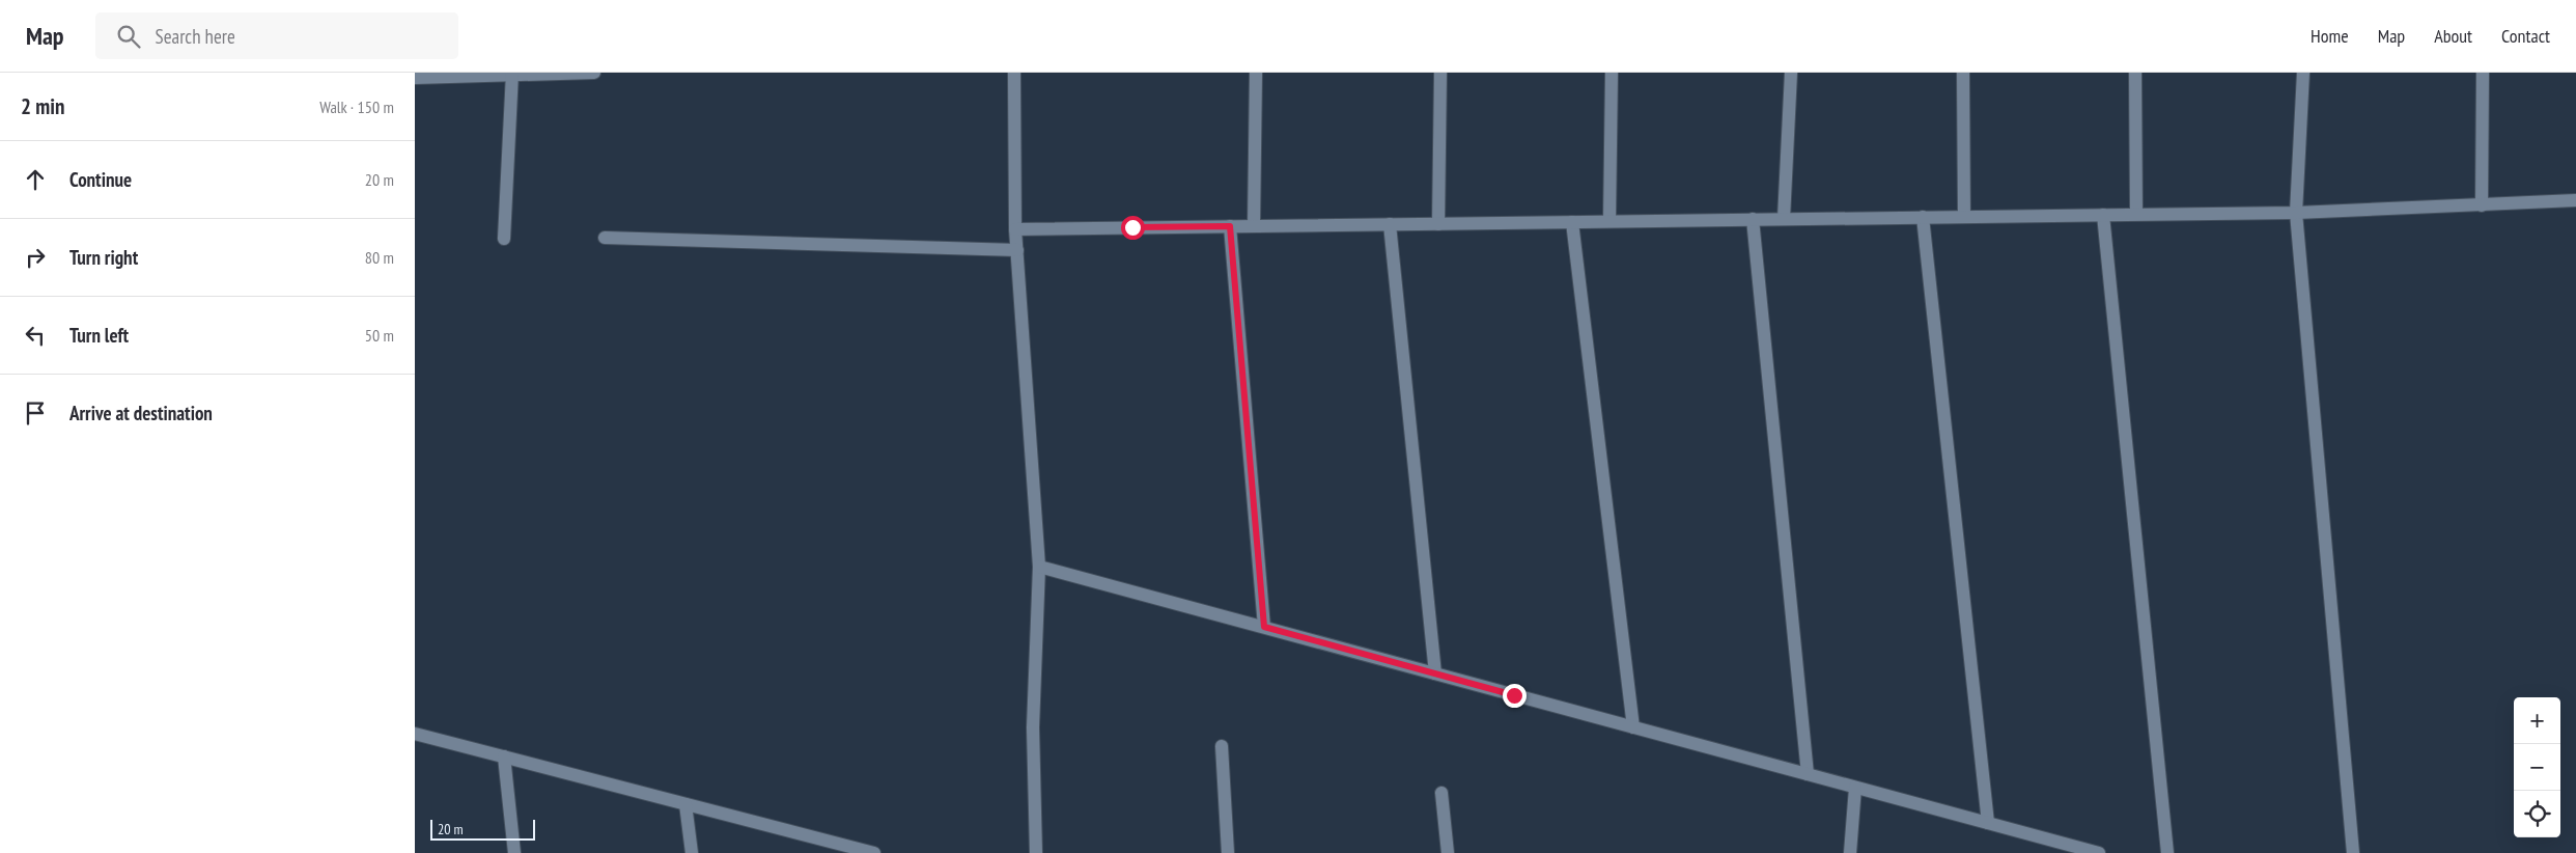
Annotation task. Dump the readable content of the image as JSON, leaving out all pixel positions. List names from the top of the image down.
{
  "scale_bar": "20 m",
  "page": {
    "header": "Map",
    "search": "Search here",
    "nav": [
      "Home",
      "Map",
      "About",
      "Contact"
    ],
    "heading": ["2 min", "Walk · 150 m"],
    "list": [
      ["Continue", "20 m"],
      ["Turn right", "80 m"],
      ["Turn left", "50 m"],
      "Arrive at destination"
    ],
    "map_buttons": ["+", "−"],
    "scale": "20 m"
  }
}
